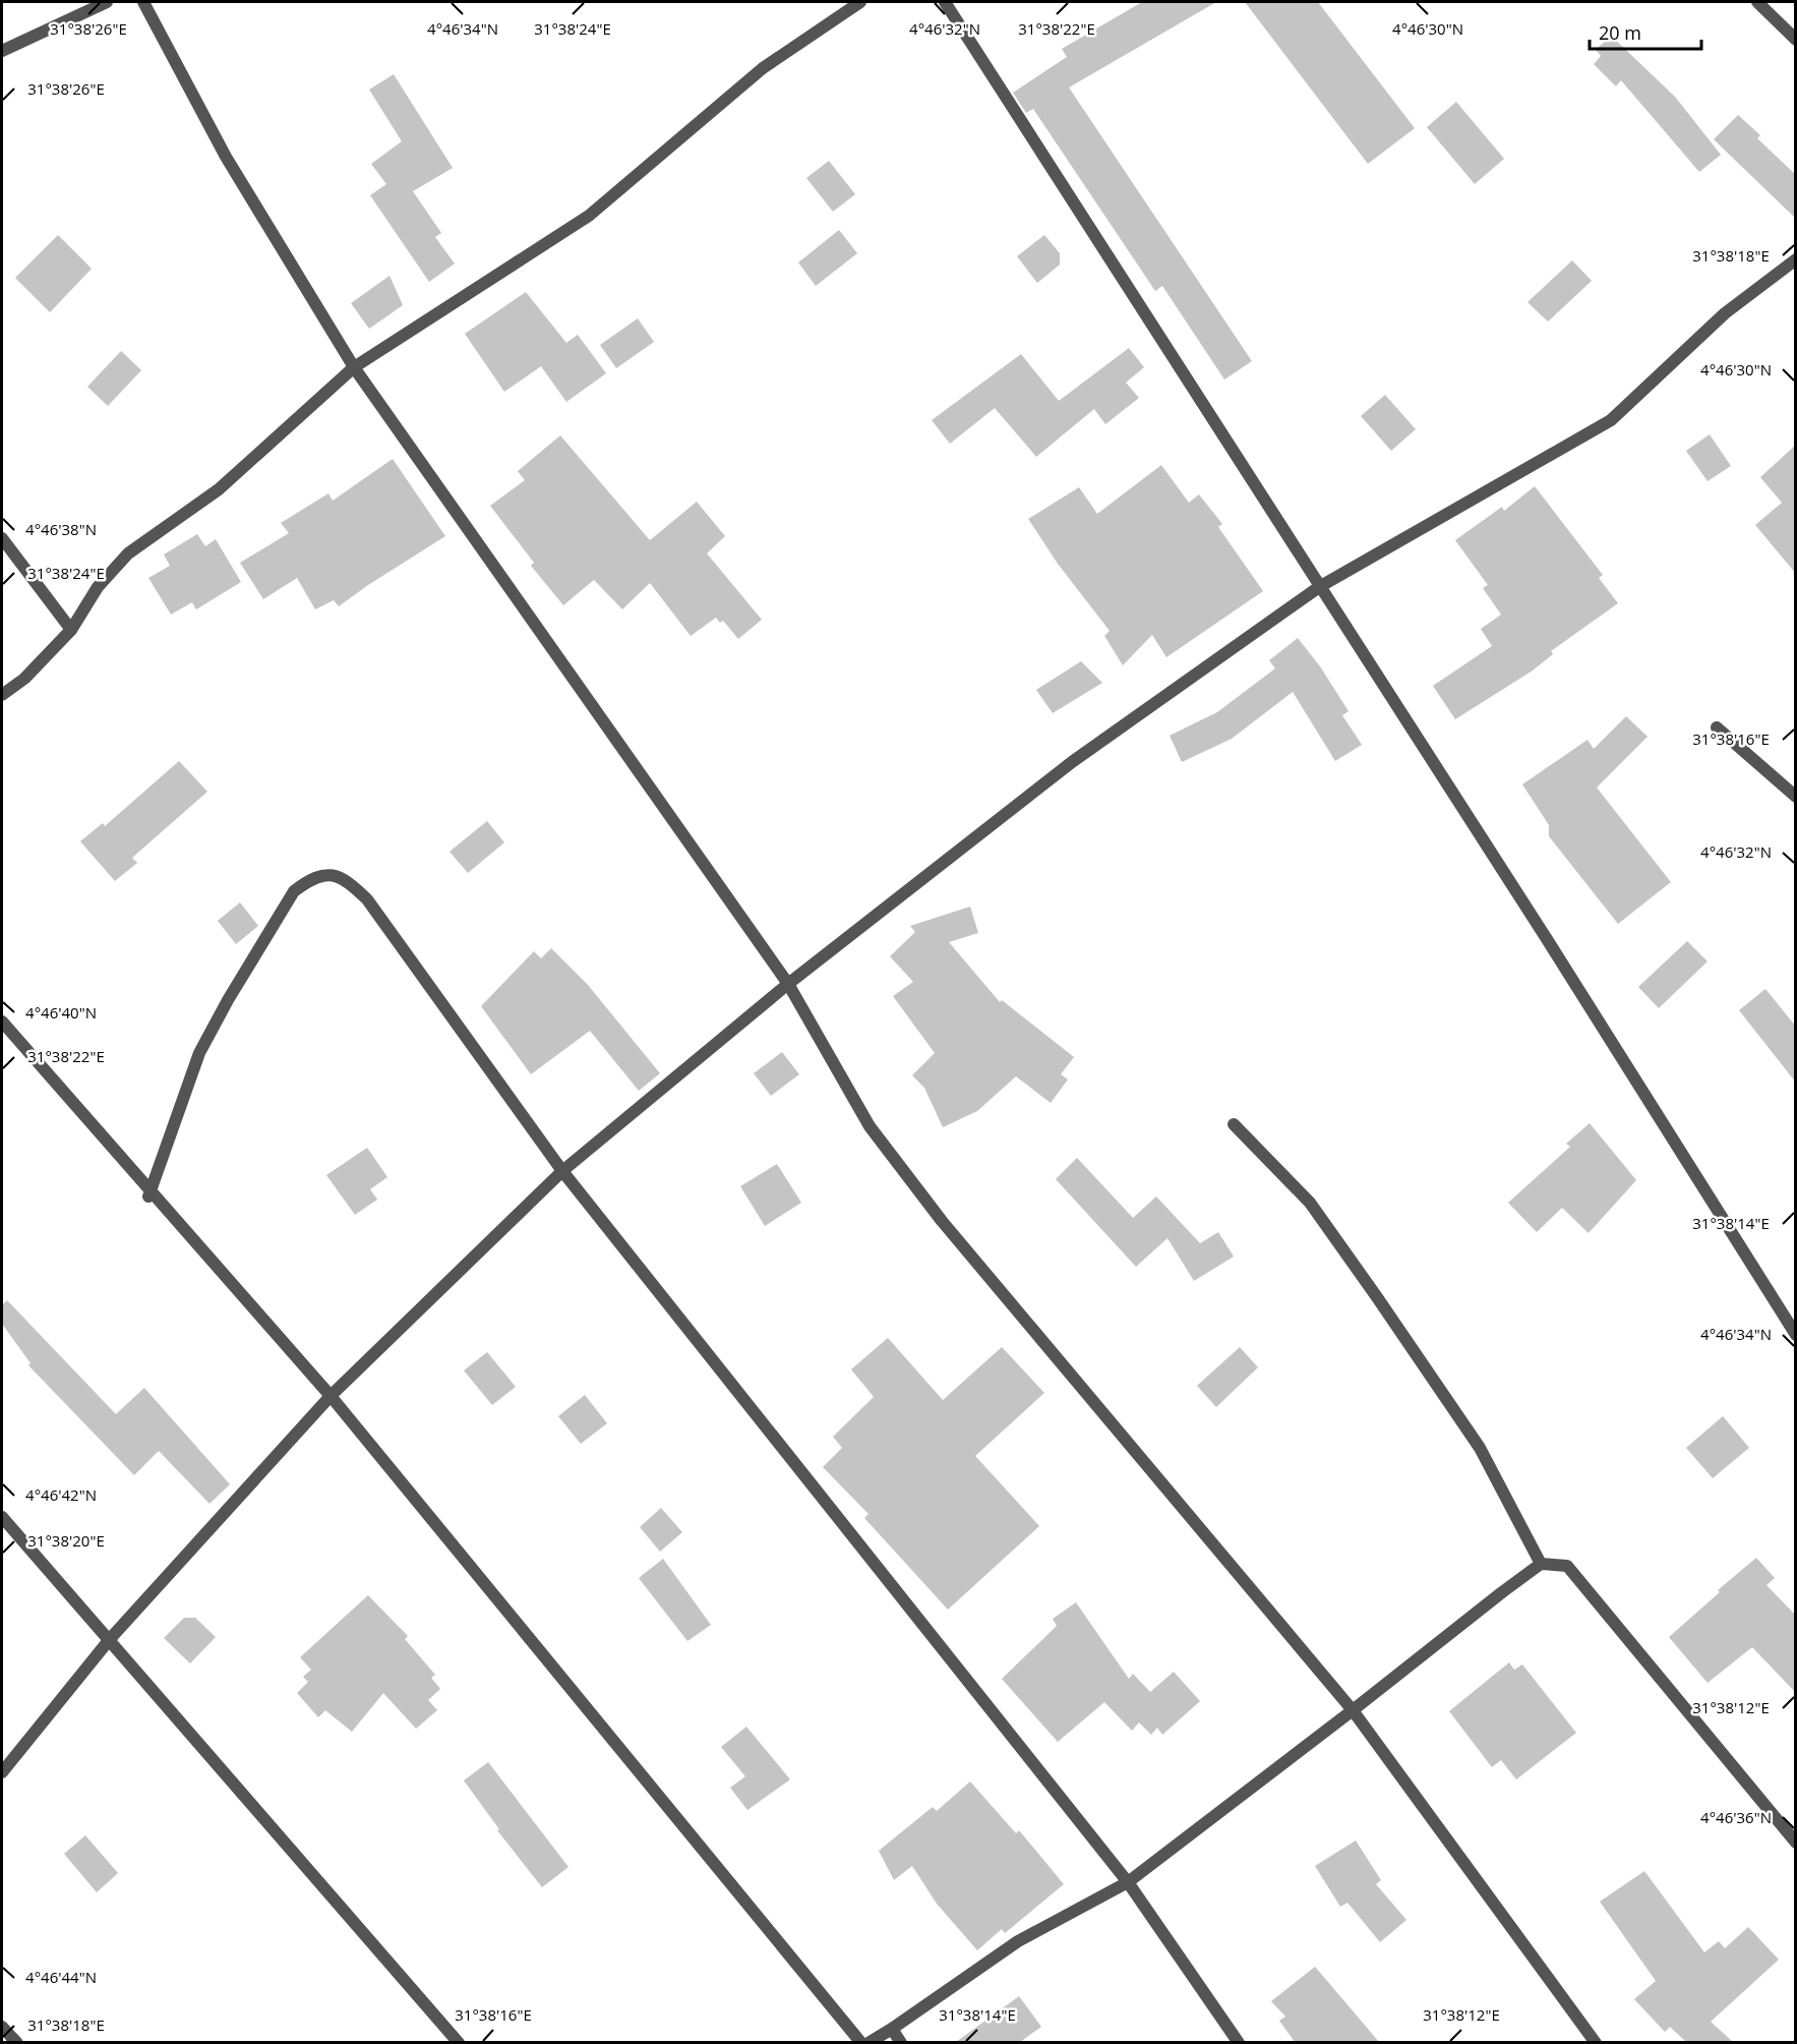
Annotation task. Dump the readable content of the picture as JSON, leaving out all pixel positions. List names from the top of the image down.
{
  "scale_bar": "20 m",
  "coordinates": [
    "31°38'26\"E",
    "4°46'34\"N",
    "31°38'24\"E",
    "4°46'32\"N",
    "31°38'22\"E",
    "4°46'30\"N",
    "31°38'18\"E",
    "4°46'38\"N",
    "31°38'16\"E",
    "4°46'40\"N",
    "31°38'14\"E",
    "4°46'42\"N",
    "31°38'20\"E",
    "31°38'12\"E",
    "4°46'36\"N",
    "4°46'44\"N"
  ]
}
